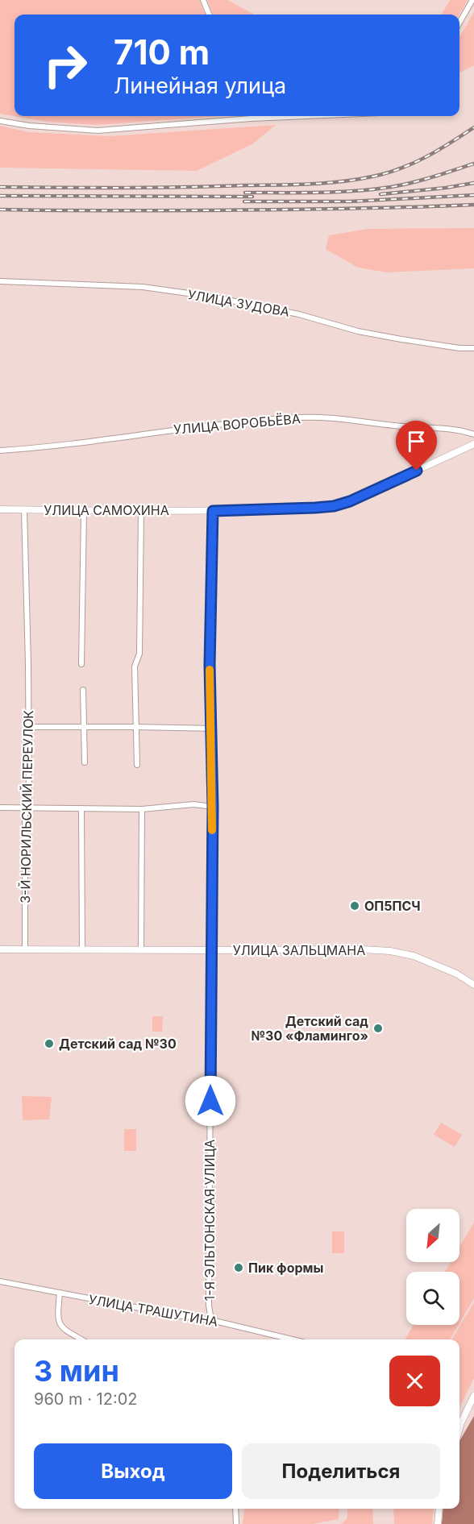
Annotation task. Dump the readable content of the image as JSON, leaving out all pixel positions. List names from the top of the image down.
{
  "streets": {
    "street": [
      "УЛИЦА ЗУДОВА",
      "УЛИЦА ВОРОБЬЁВА",
      "УЛИЦА САМОХИНА",
      "3-Й НОРИЛЬСКИЙ ПЕРЕУЛОК",
      "УЛИЦА ЗАЛЬЦМАНА",
      "1-Я ЭЛЬТОНСКАЯ УЛИЦА",
      "УЛИЦА ТРАШУТИНА"
    ]
  },
  "crossings": [
    ["УЛИЦА САМОХИНА", "3-Й НОРИЛЬСКИЙ ПЕРЕУЛОК"],
    ["УЛИЦА САМОХИНА", "1-Я ЭЛЬТОНСКАЯ УЛИЦА"],
    ["3-Й НОРИЛЬСКИЙ ПЕРЕУЛОК", "УЛИЦА ЗАЛЬЦМАНА"],
    ["УЛИЦА ЗАЛЬЦМАНА", "1-Я ЭЛЬТОНСКАЯ УЛИЦА"],
    ["1-Я ЭЛЬТОНСКАЯ УЛИЦА", "УЛИЦА ТРАШУТИНА"]
  ],
  "places": [
    "ОП5ПСЧ",
    "Детский сад №30 «Фламинго»",
    "Детский сад №30",
    "Пик формы"
  ],
  "north": "bottom left",
  "page": {
    "turn": ["710 m", "Линейная улица"],
    "heading": ["3 мин", "960 m · 12:02"],
    "buttons": ["Выход", "Поделиться"]
  }
}
